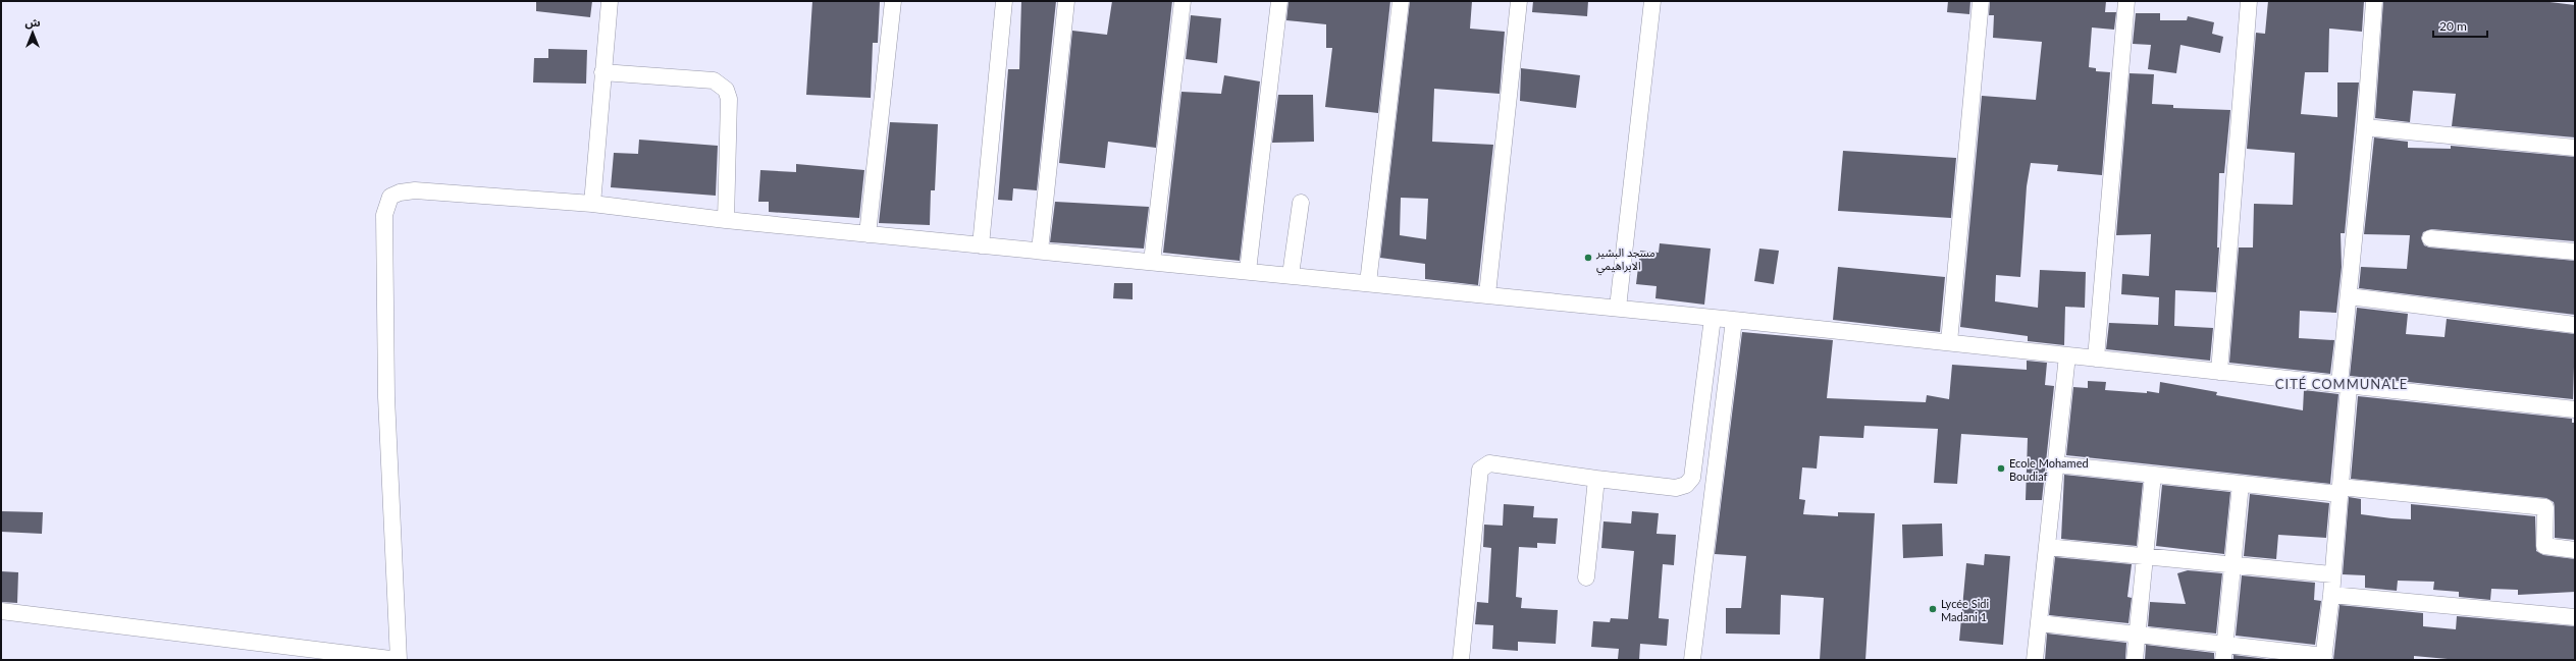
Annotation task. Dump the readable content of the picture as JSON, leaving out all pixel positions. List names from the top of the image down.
{
  "districts": ["CITÉ COMMUNALE"],
  "places": ["مسجد البشير الابراهيمي", "Ecole Mohamed Boudiaf", "Lycée Sidi Madani 1"],
  "scale_bar": "20 m",
  "north": "top"
}
